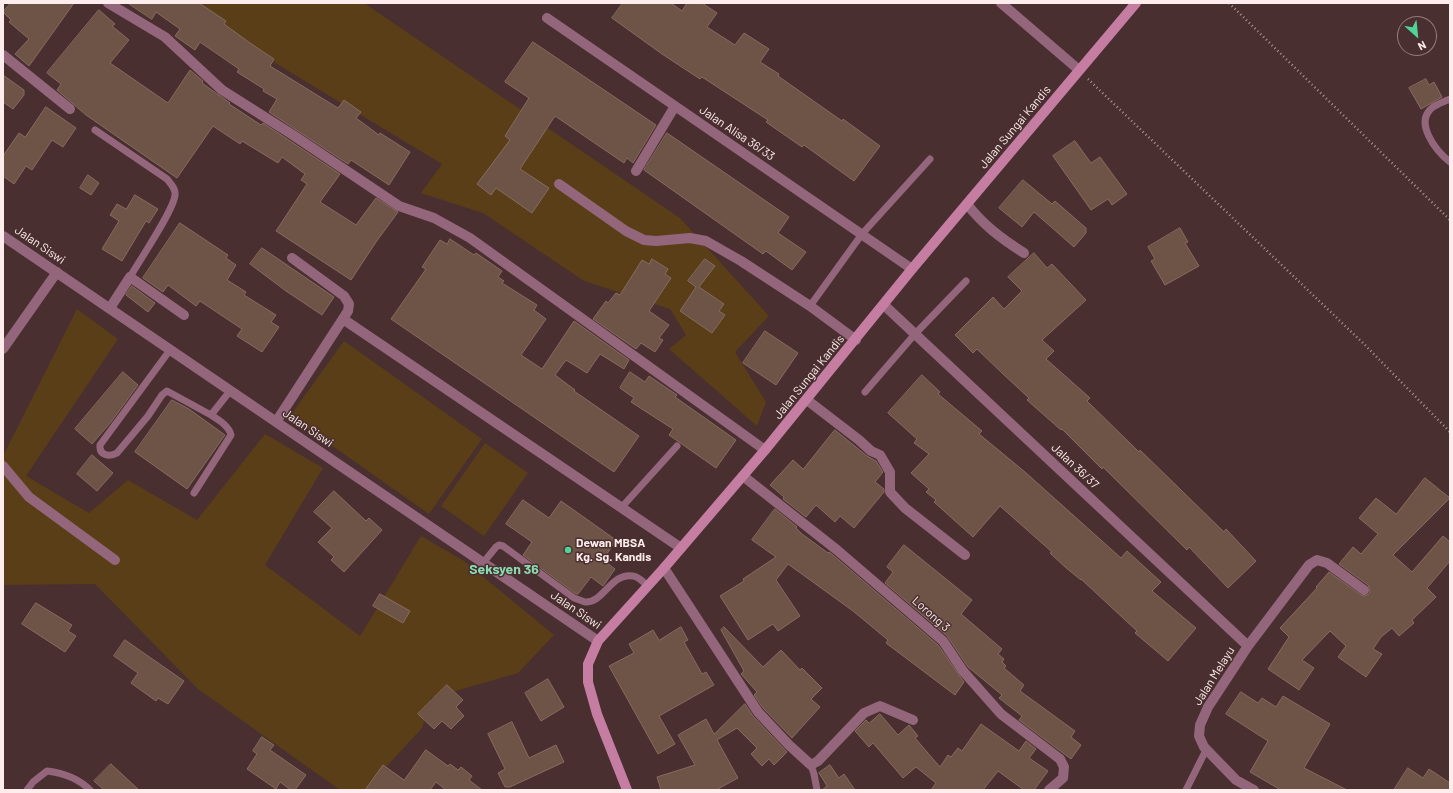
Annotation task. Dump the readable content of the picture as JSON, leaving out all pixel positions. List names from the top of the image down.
{
  "streets": {
    "street": [
      "Jalan Sungai Kandis",
      "Jalan Alisa 36/33",
      "Jalan Siswi",
      "Jalan 36/37",
      "Lorong 3",
      "Jalan Melayu"
    ]
  },
  "crossings": [
    ["Jalan Sungai Kandis", "Jalan Alisa 36/33"],
    ["Jalan Sungai Kandis", "Jalan Siswi"],
    ["Jalan Sungai Kandis", "Jalan 36/37"],
    ["Jalan Sungai Kandis", "Lorong 3"],
    ["Jalan 36/37", "Jalan Melayu"]
  ],
  "districts": ["Seksyen 36"],
  "places": ["Dewan MBSA Kg. Sg. Kandis"],
  "north": "bottom right"
}
